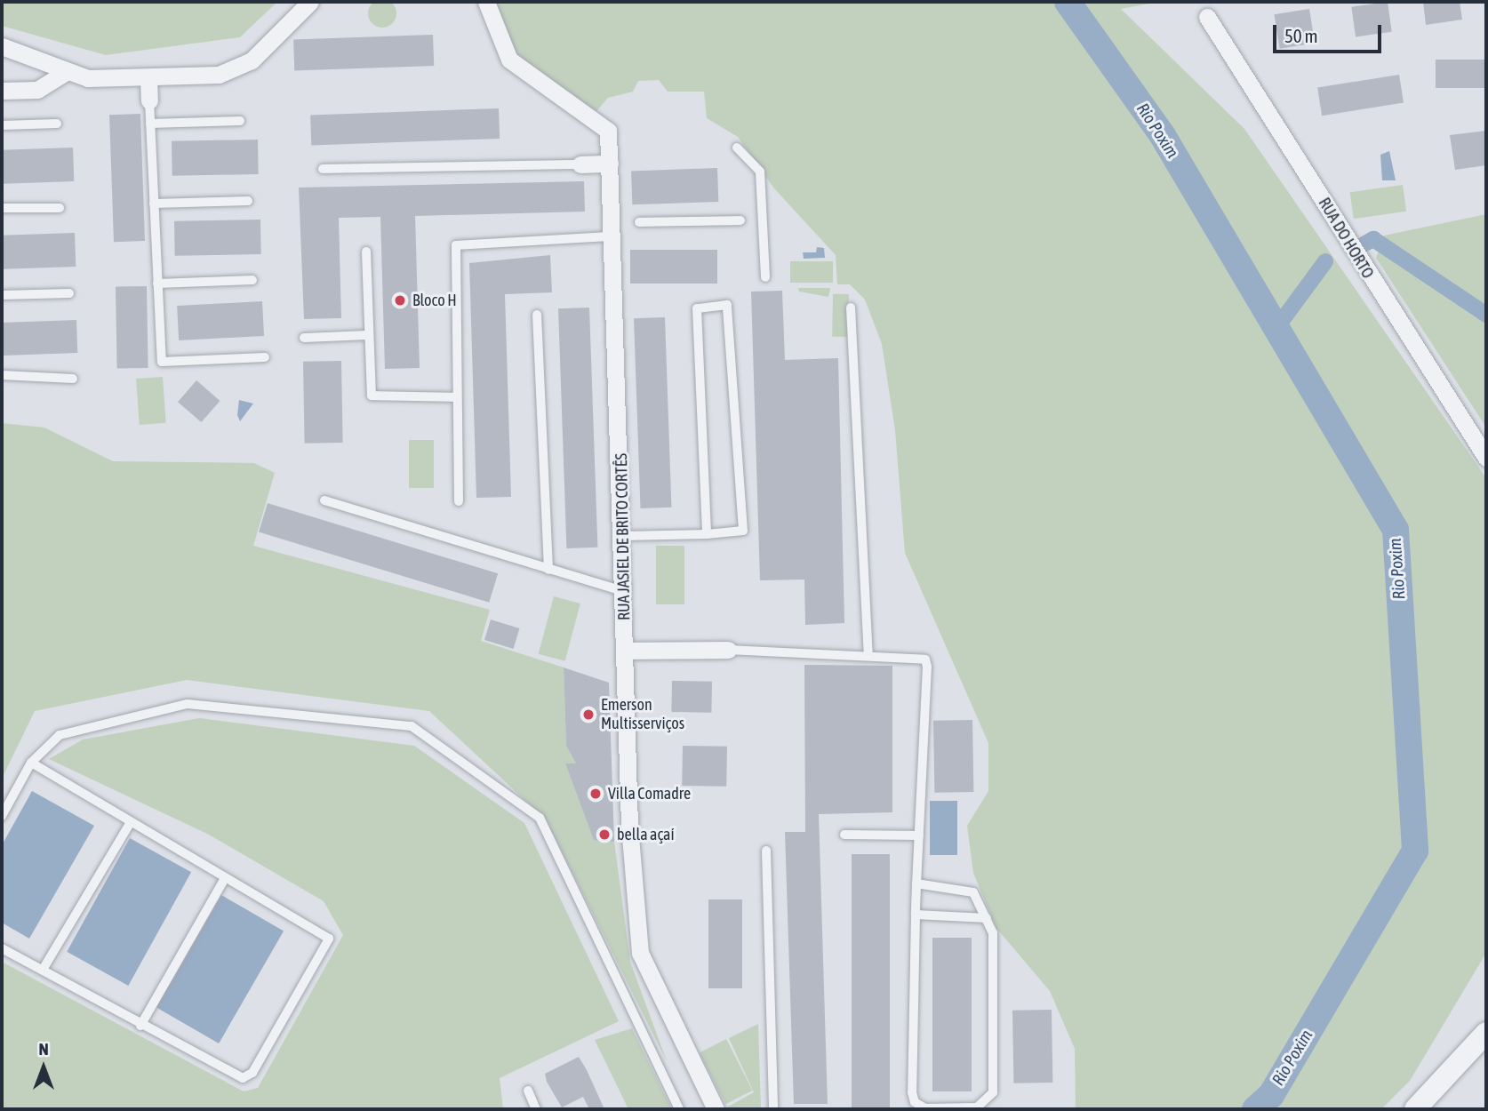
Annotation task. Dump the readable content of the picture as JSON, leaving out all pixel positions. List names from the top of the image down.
{
  "streets": {
    "street": ["RUA DO HORTO", "RUA JASIEL DE BRITO CORTÊS"]
  },
  "water": ["Rio Poxim"],
  "places": [
    "Bloco H",
    "Emerson Multisserviços",
    "Villa Comadre",
    "bella açaí"
  ],
  "scale_bar": "50 m",
  "north": "top"
}
